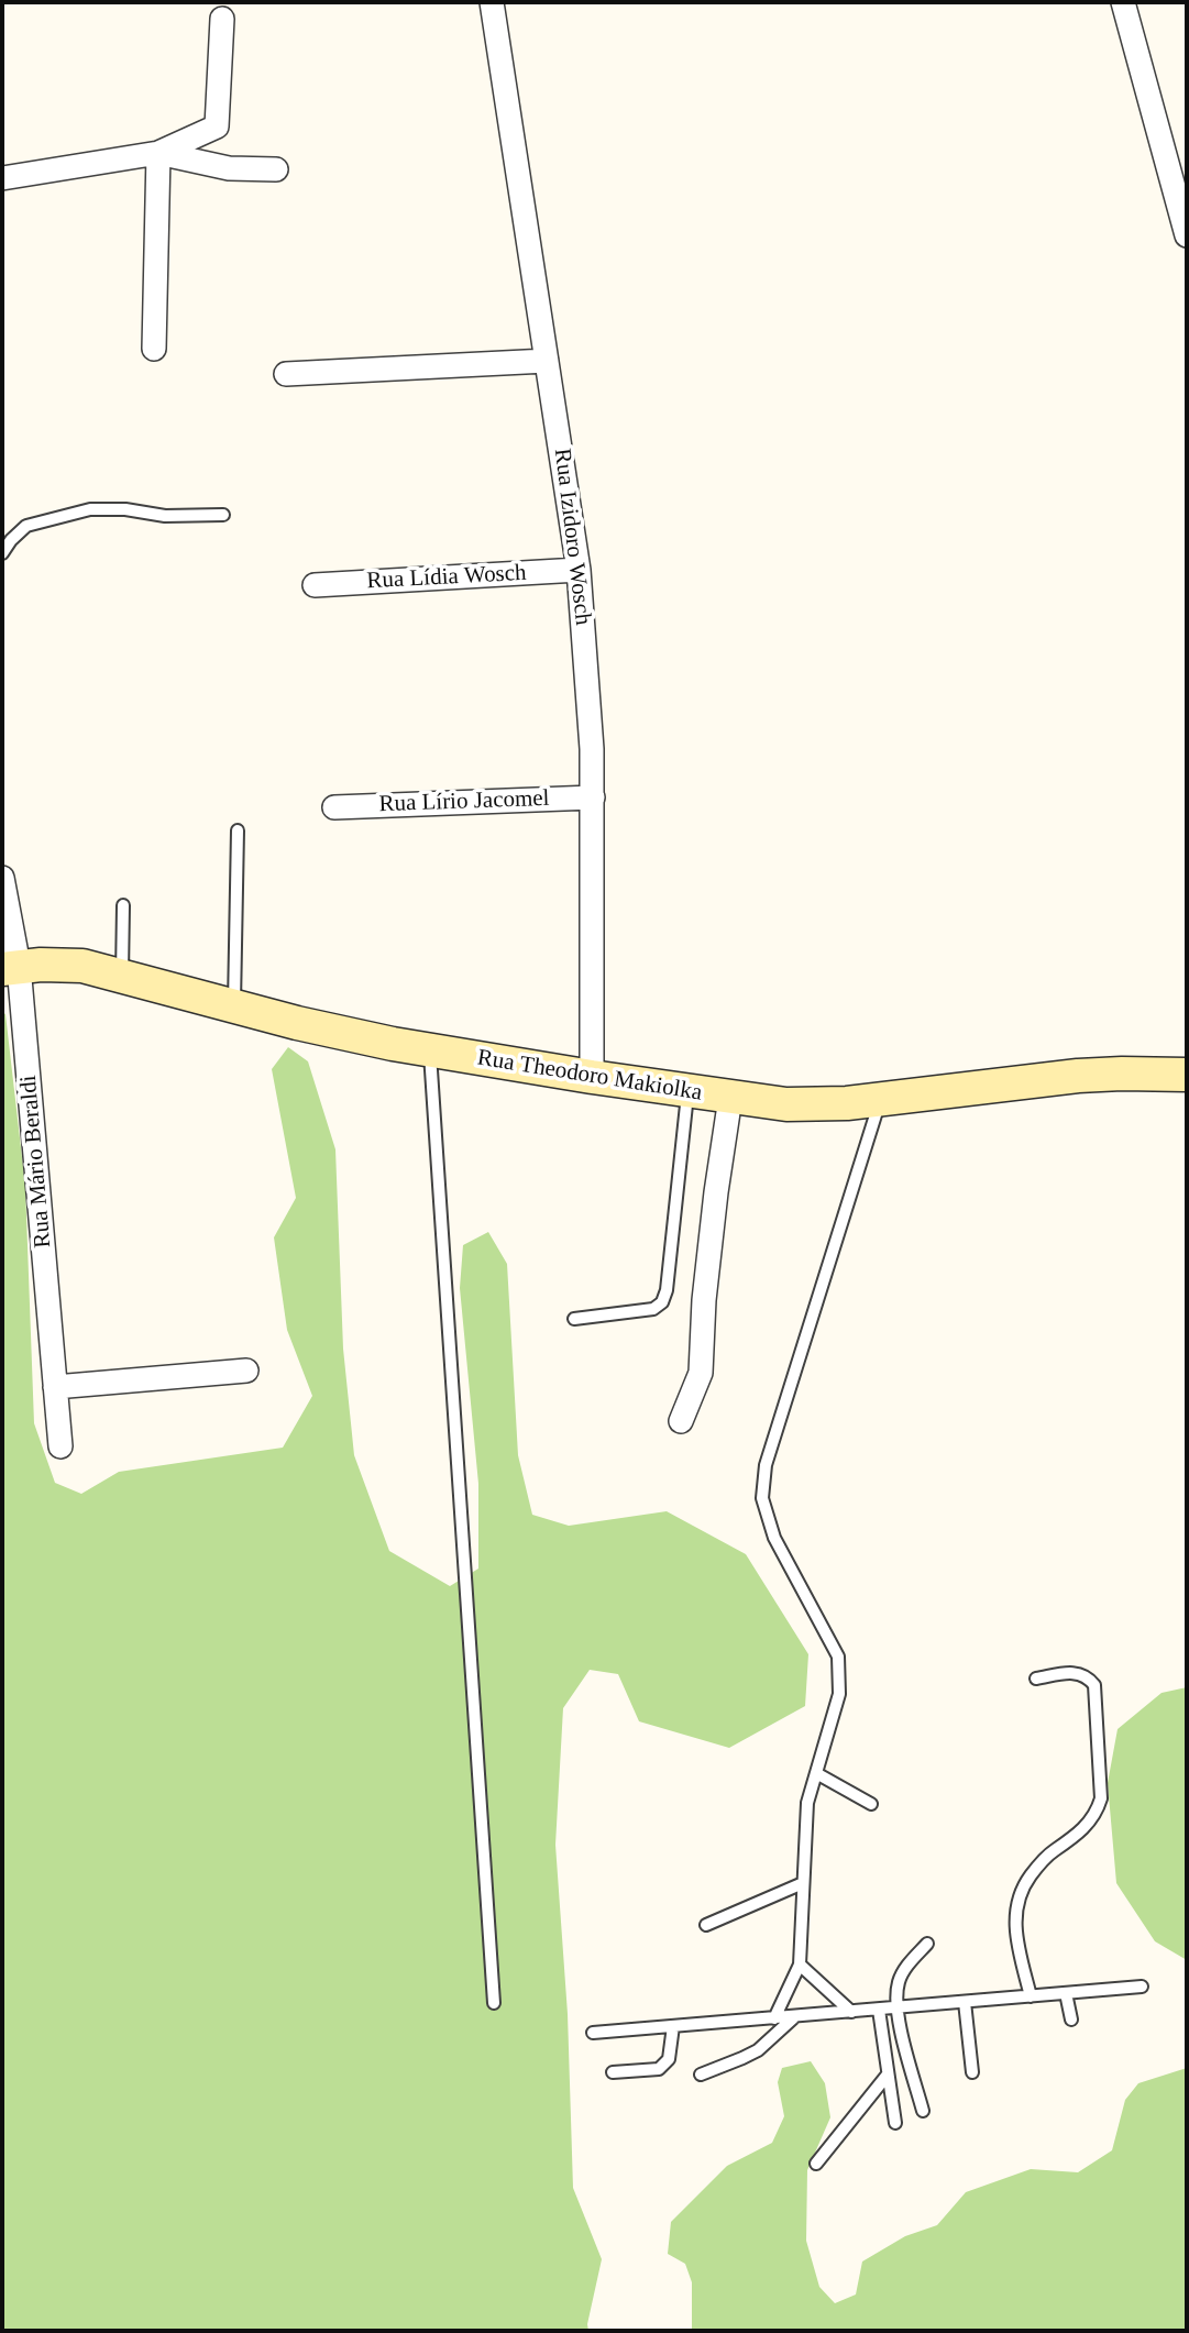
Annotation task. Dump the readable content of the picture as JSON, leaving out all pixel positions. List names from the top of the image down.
{
  "streets": {
    "main road": ["Rua Theodoro Makiolka"],
    "street": [
      "Rua Izidoro Wosch",
      "Rua Lídia Wosch",
      "Rua Lírio Jacomel",
      "Rua Mário Beraldi"
    ]
  },
  "crossings": [
    ["Rua Izidoro Wosch", "Rua Lídia Wosch"],
    ["Rua Izidoro Wosch", "Rua Lírio Jacomel"],
    ["Rua Izidoro Wosch", "Rua Theodoro Makiolka"],
    ["Rua Theodoro Makiolka", "Rua Mário Beraldi"]
  ]
}
